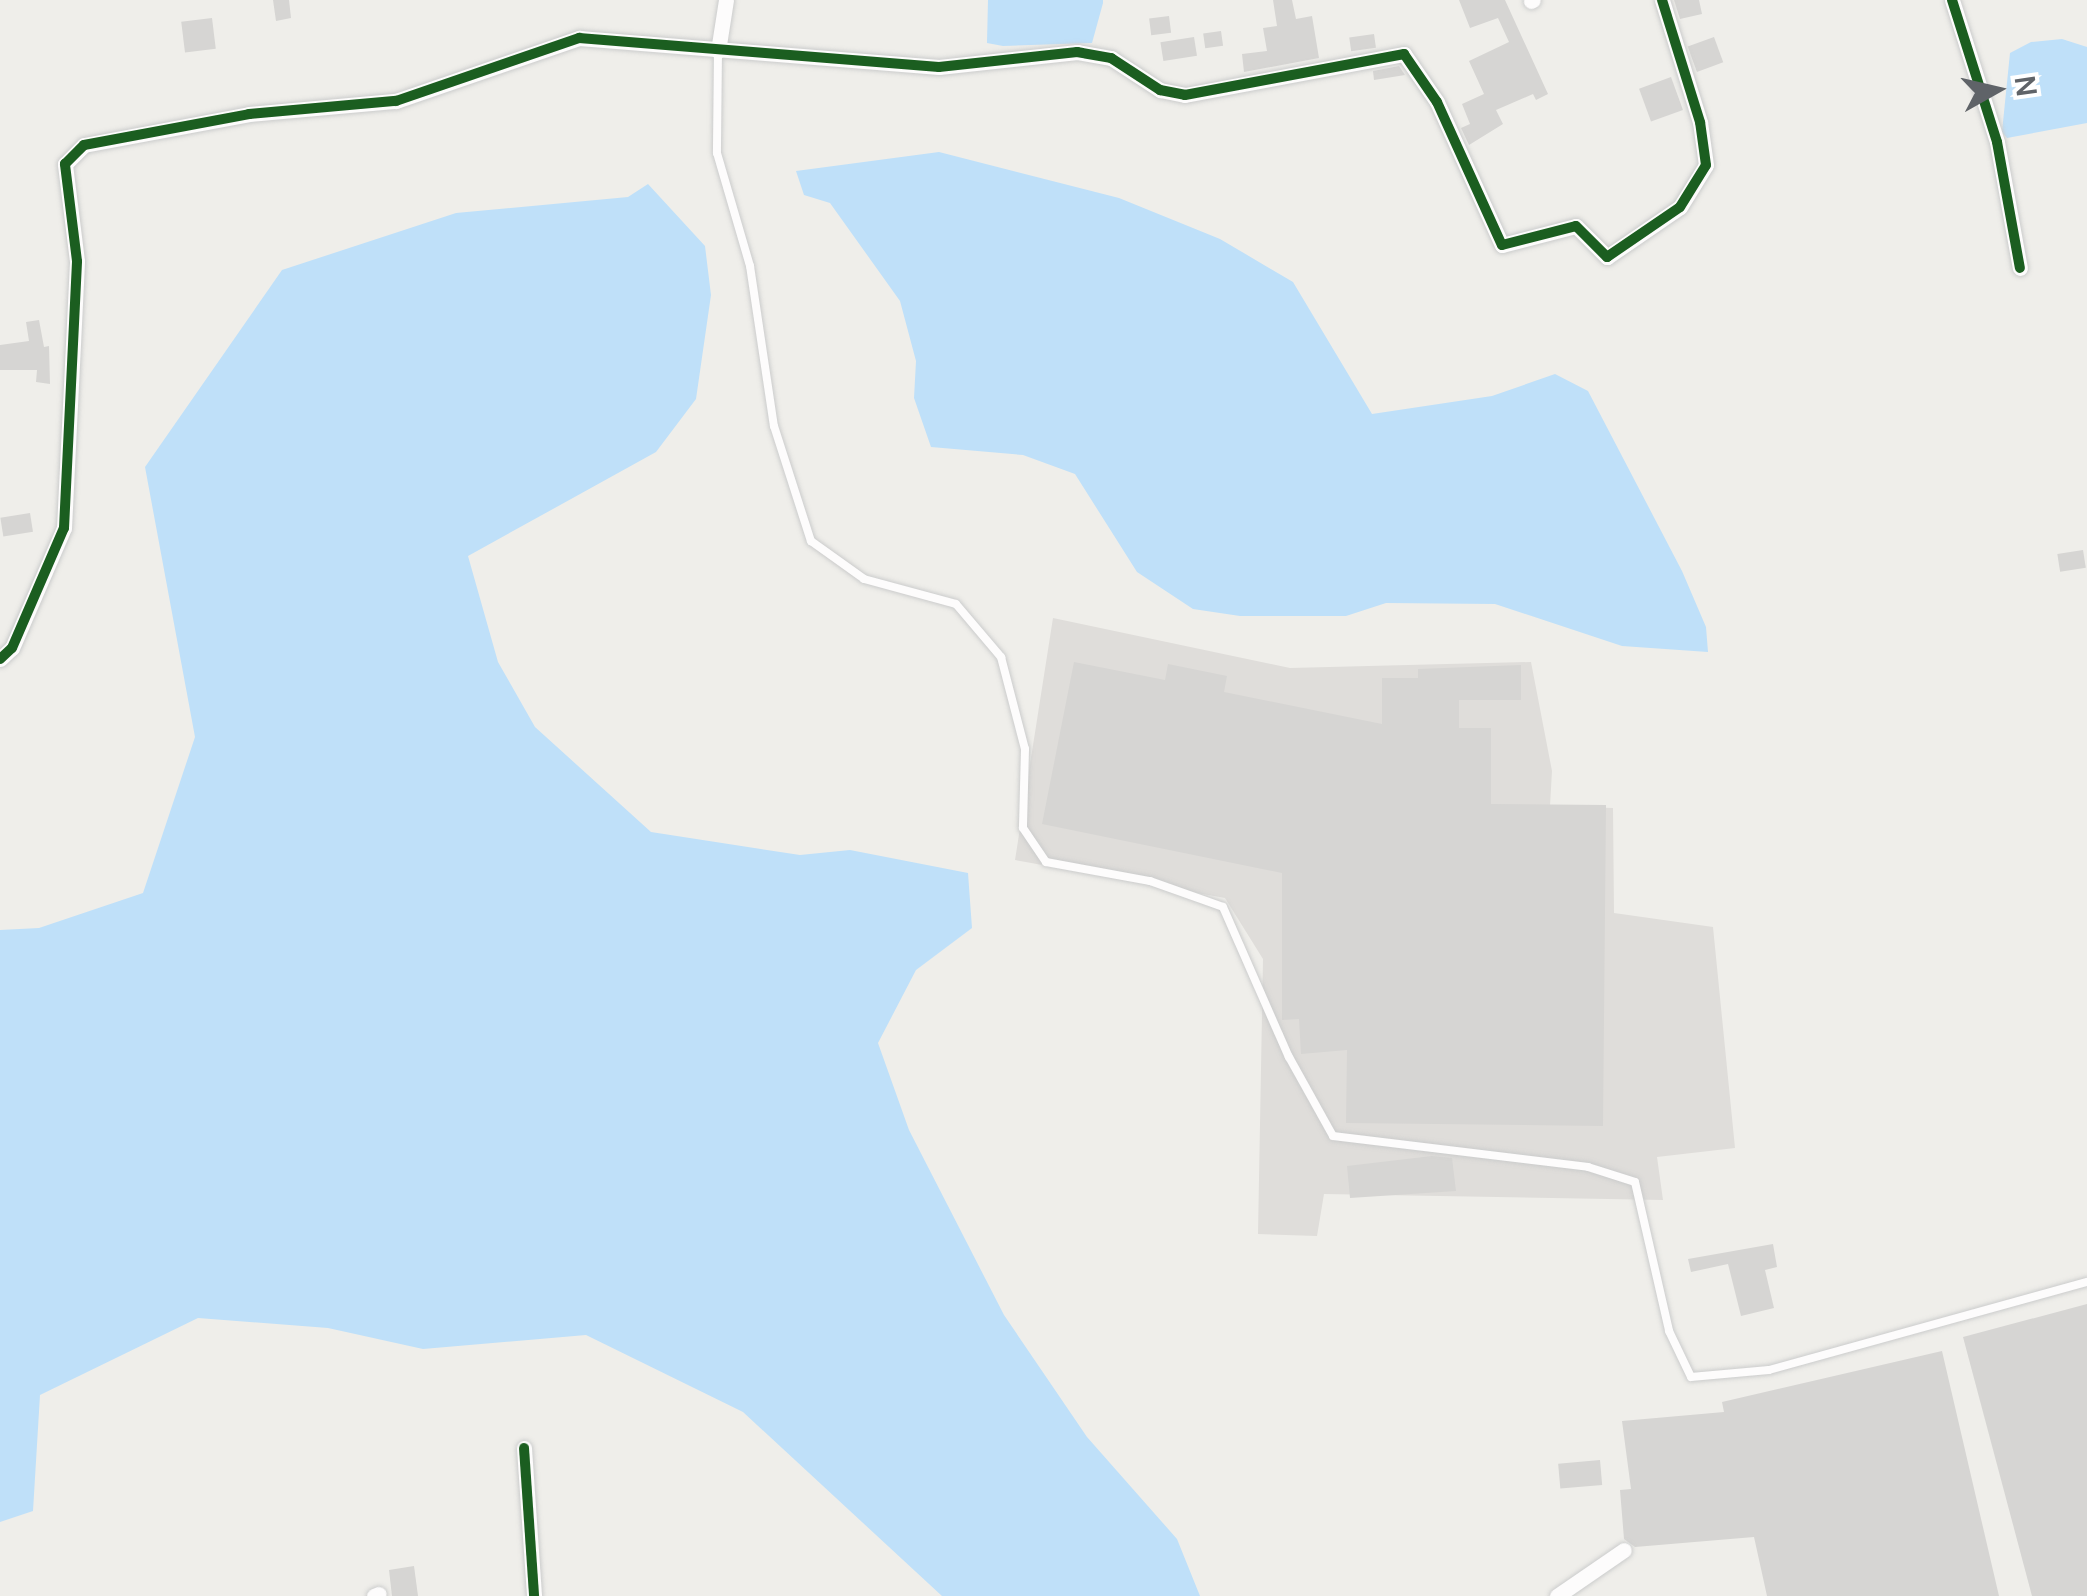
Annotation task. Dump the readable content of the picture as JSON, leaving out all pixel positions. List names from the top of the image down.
{
  "north": "right"
}
